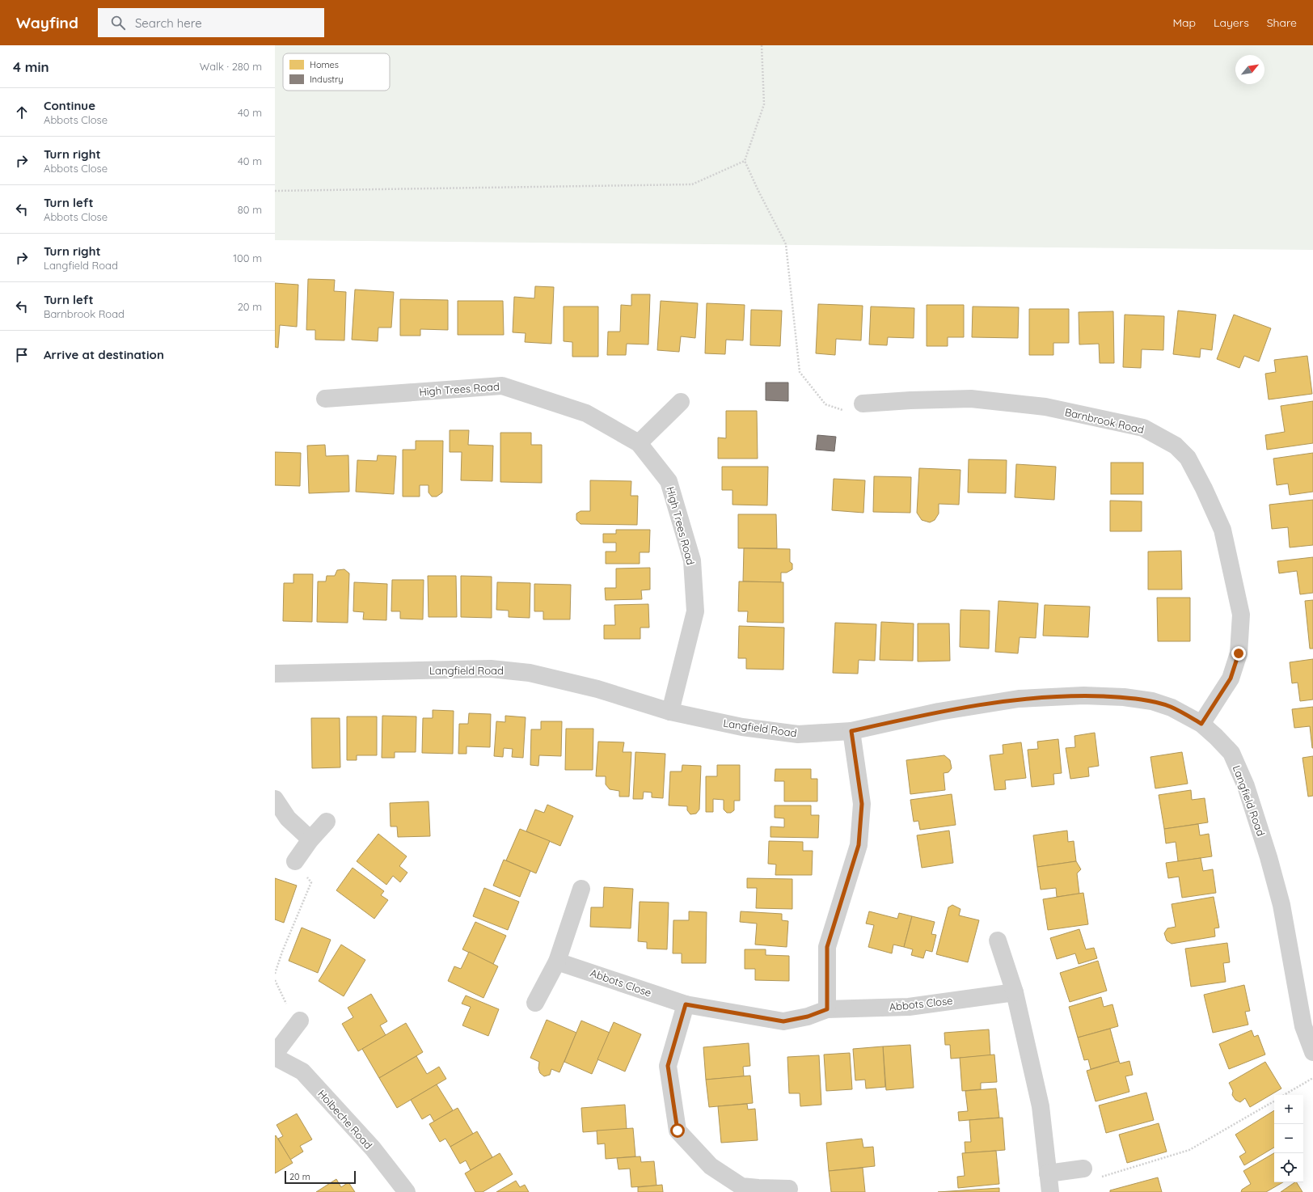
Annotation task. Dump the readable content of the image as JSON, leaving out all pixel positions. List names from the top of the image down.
{
  "streets": {
    "street": [
      "High Trees Road",
      "Barnbrook Road",
      "Langfield Road",
      "Abbots Close",
      "Holbeche Road"
    ]
  },
  "crossings": [
    ["High Trees Road", "Langfield Road"],
    ["Barnbrook Road", "Langfield Road"]
  ],
  "legend": ["Homes", "Industry"],
  "scale_bar": "20 m",
  "north": "top right",
  "page": {
    "header": "Wayfind",
    "search": "Search here",
    "nav": ["Map", "Layers", "Share"],
    "heading": ["4 min", "Walk · 280 m"],
    "list": [
      ["Continue", "Abbots Close", "40 m"],
      ["Turn right", "Abbots Close", "40 m"],
      ["Turn left", "Abbots Close", "80 m"],
      ["Turn right", "Langfield Road", "100 m"],
      ["Turn left", "Barnbrook Road", "20 m"],
      "Arrive at destination"
    ],
    "map_buttons": ["+", "−"],
    "scale": "20 m"
  }
}
